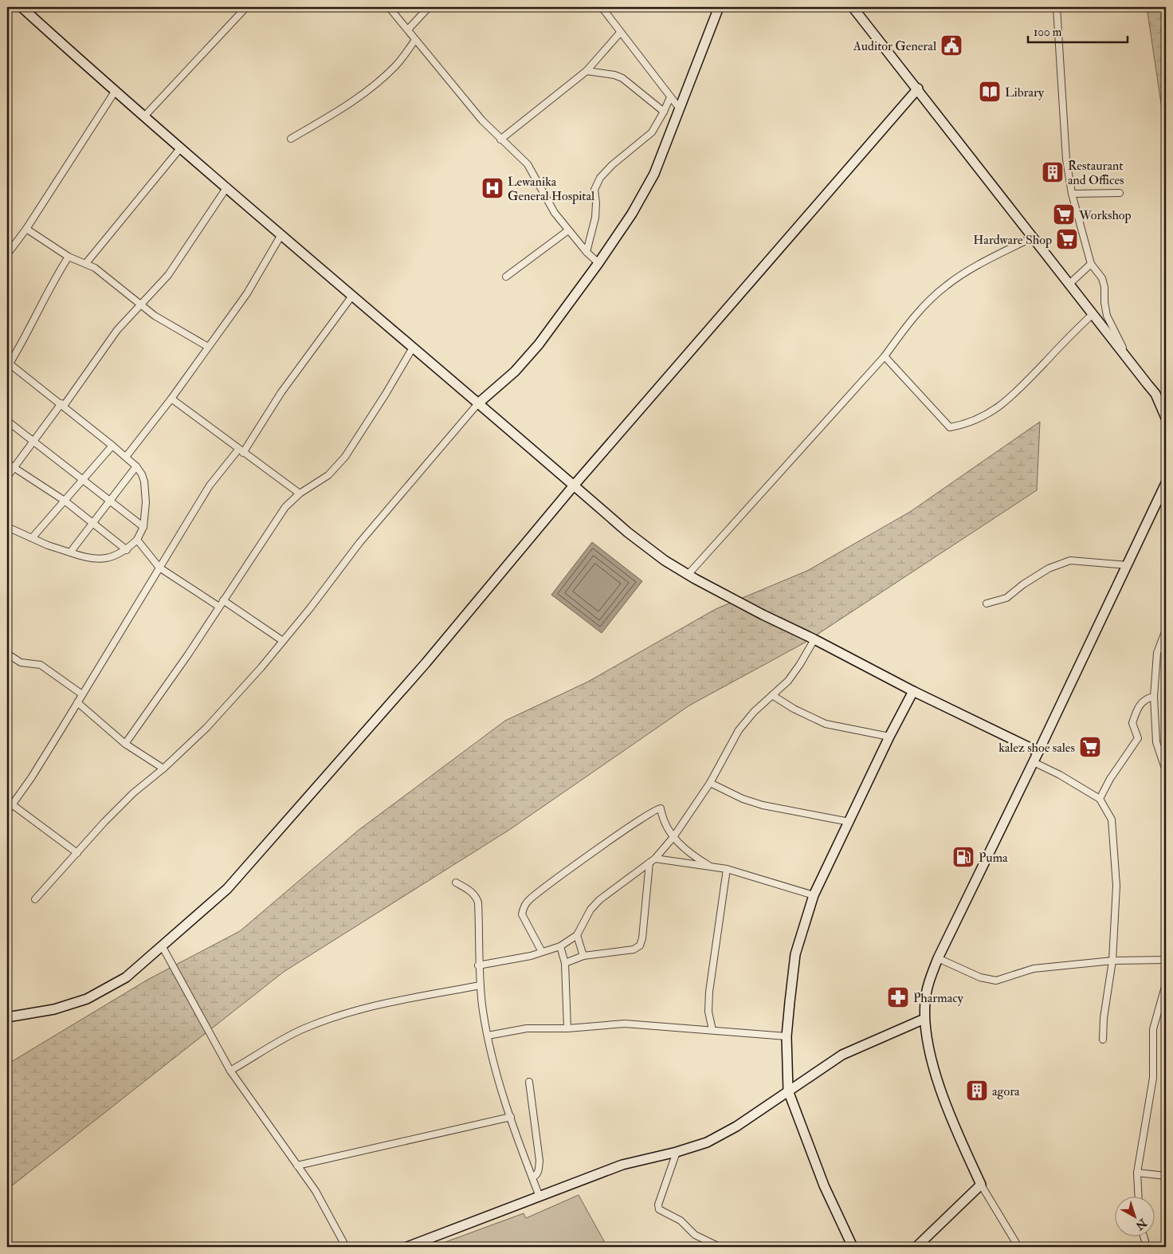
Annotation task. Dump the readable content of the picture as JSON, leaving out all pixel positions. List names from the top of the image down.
{
  "places": {
    "public building": ["Auditor General"],
    "library": ["Library"],
    "building": ["Restaurant and Offices", "agora"],
    "hospital": ["Lewanika General Hospital"],
    "supermarket": ["Workshop", "Hardware Shop", "kalez shoe sales"],
    "fuel station": ["Puma"],
    "pharmacy": ["Pharmacy"]
  },
  "scale_bar": "100 m",
  "north": "bottom right"
}
